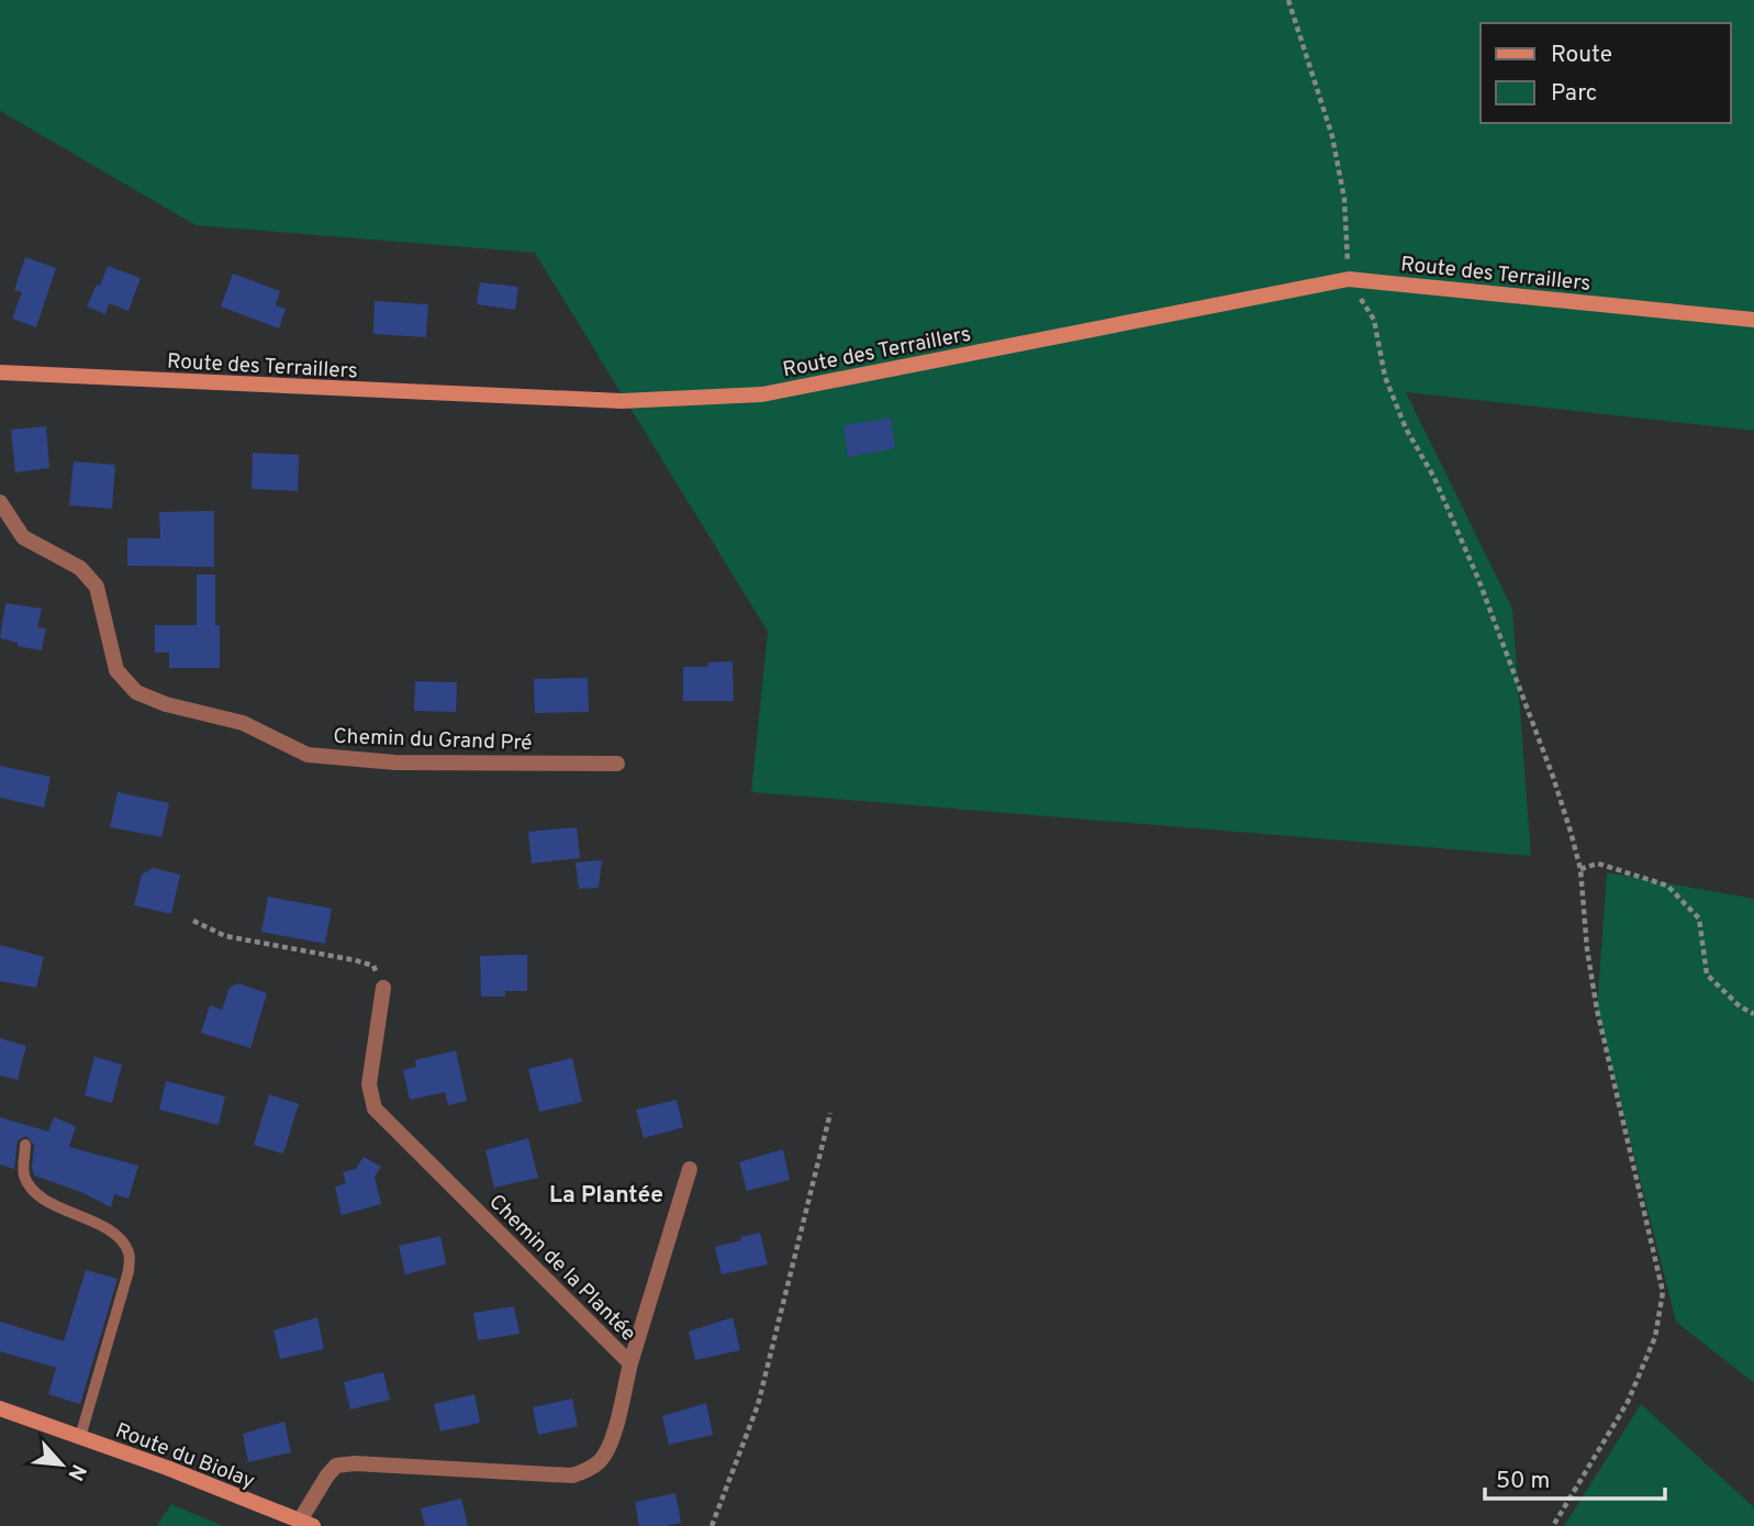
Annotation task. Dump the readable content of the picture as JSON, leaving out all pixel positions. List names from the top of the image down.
{
  "streets": {
    "street": [
      "Route des Terraillers",
      "Chemin du Grand Pré",
      "Chemin de la Plantée",
      "Route du Biolay"
    ]
  },
  "crossings": [
    ["Chemin de la Plantée", "Route du Biolay"]
  ],
  "districts": ["La Plantée"],
  "legend": ["Route", "Parc"],
  "scale_bar": "50 m",
  "north": "bottom right"
}
